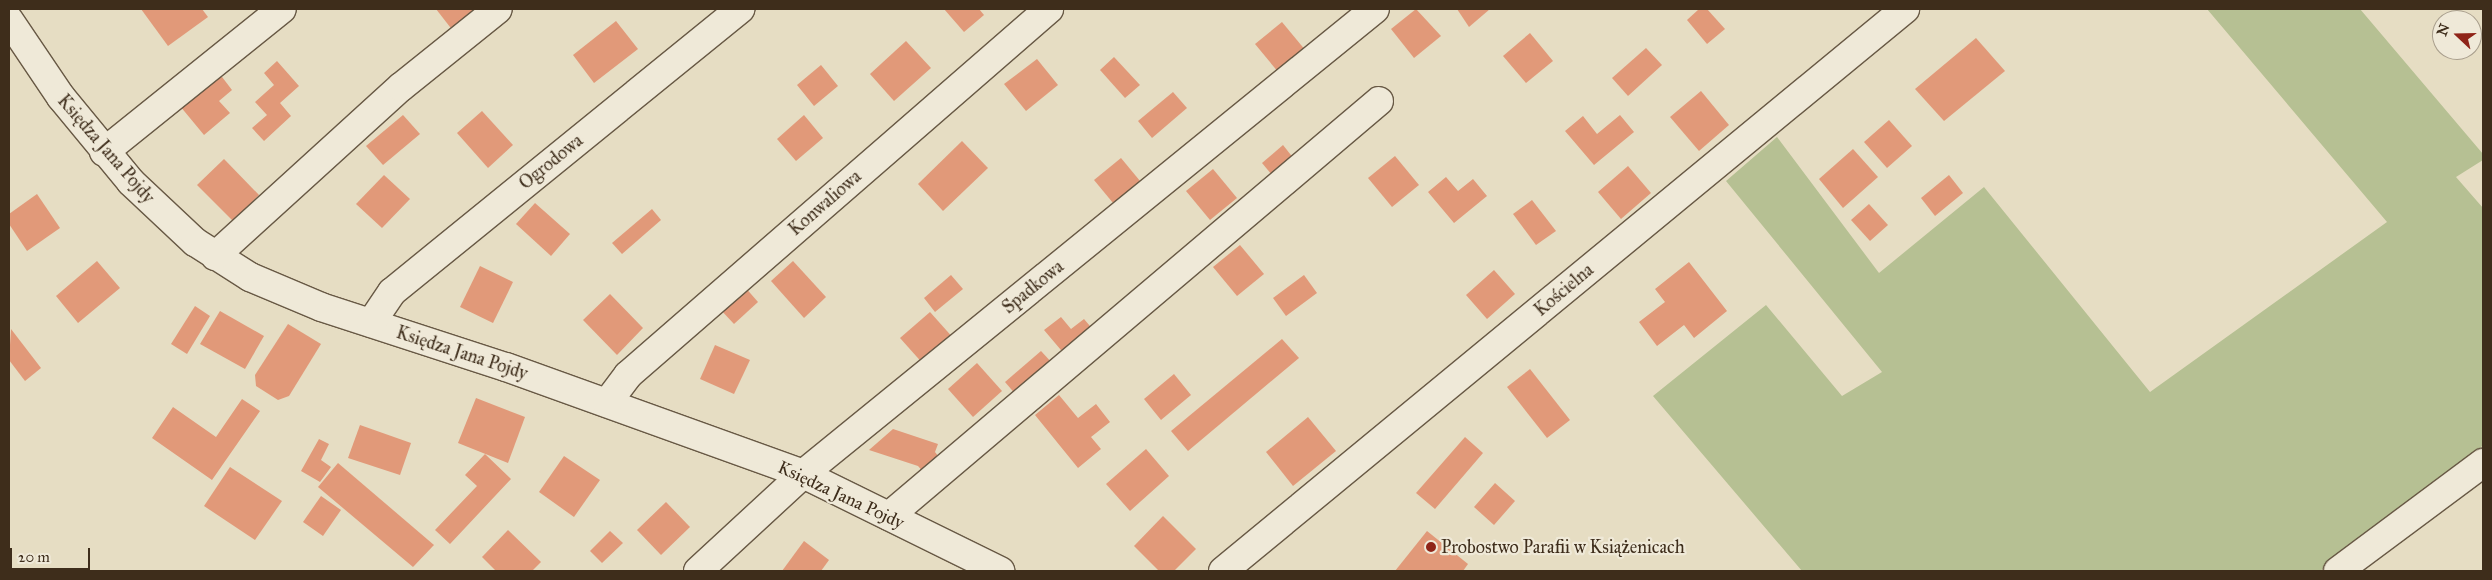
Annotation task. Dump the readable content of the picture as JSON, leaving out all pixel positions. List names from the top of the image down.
{
  "streets": {
    "street": [
      "Księdza Jana Pojdy",
      "Ogrodowa",
      "Konwaliowa",
      "Spadkowa",
      "Kościelna"
    ]
  },
  "crossings": [
    ["Księdza Jana Pojdy", "Ogrodowa"],
    ["Księdza Jana Pojdy", "Konwaliowa"],
    ["Księdza Jana Pojdy", "Spadkowa"]
  ],
  "places": ["Probostwo Parafii w Książenicach"],
  "scale_bar": "20 m",
  "north": "left"
}
